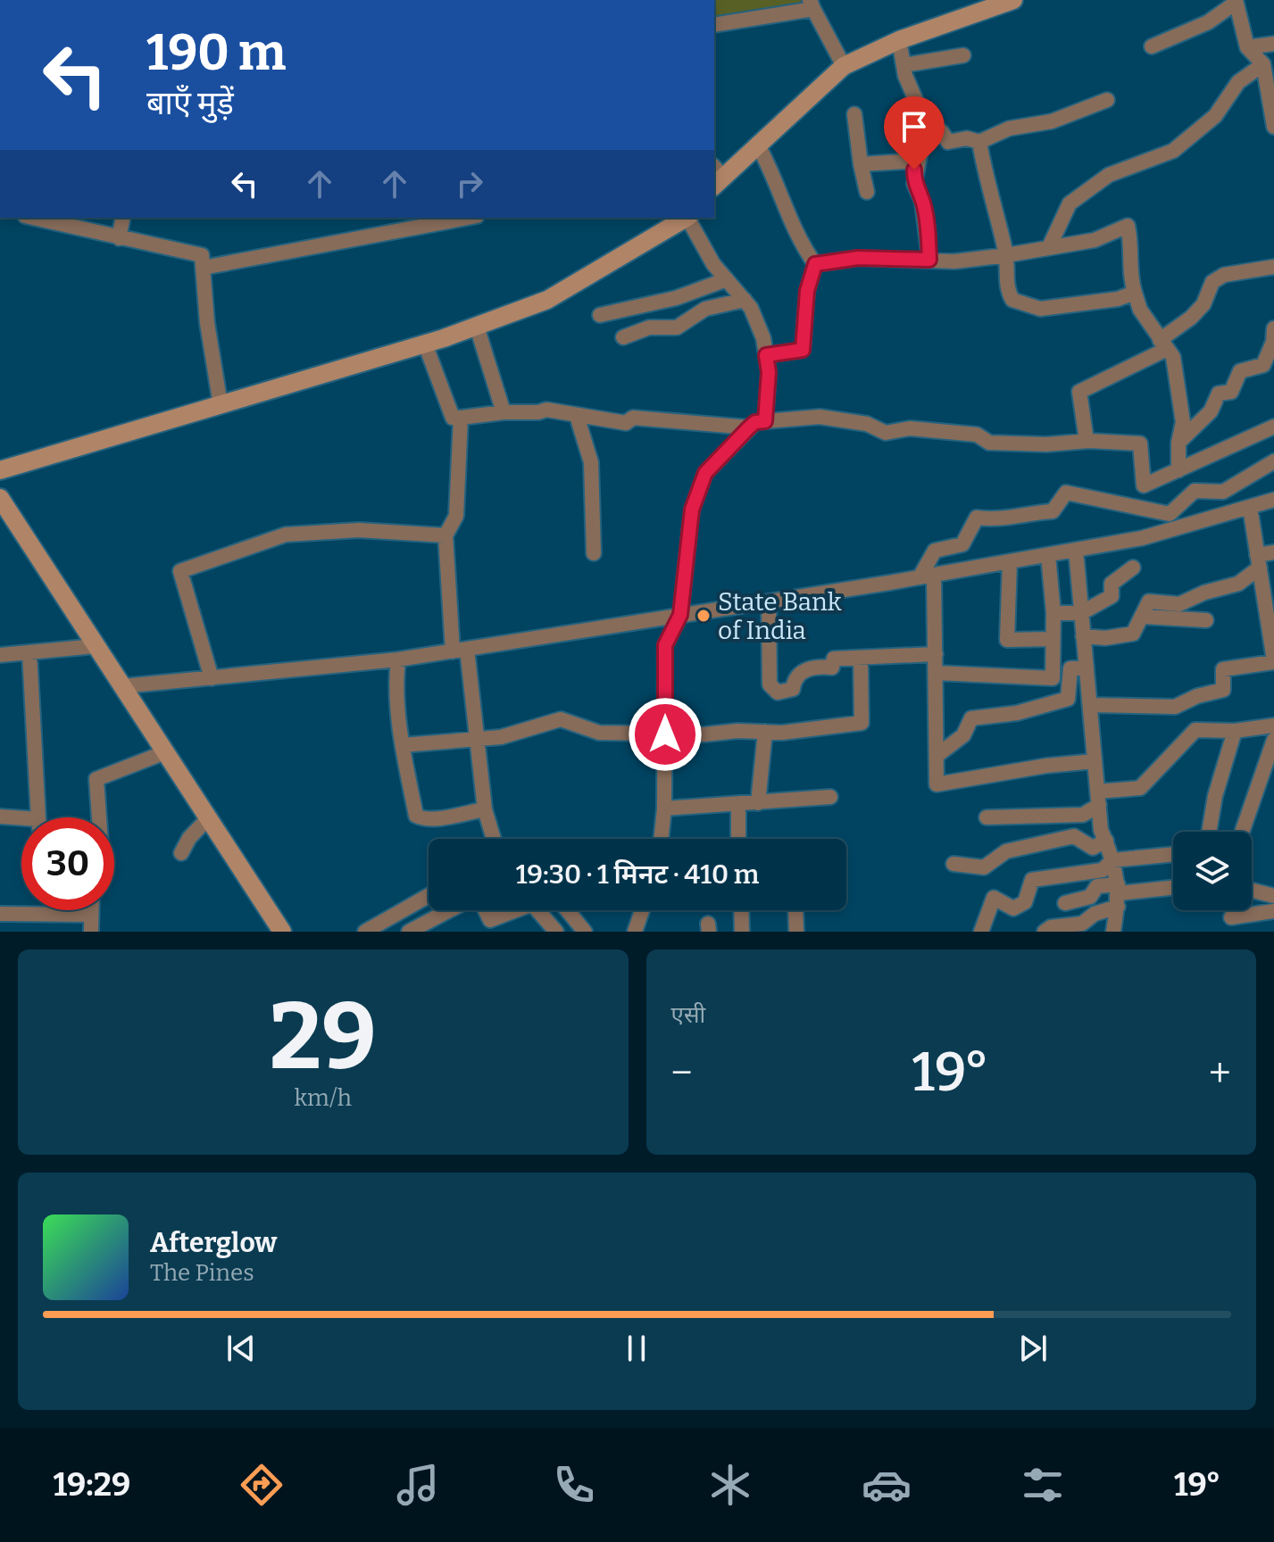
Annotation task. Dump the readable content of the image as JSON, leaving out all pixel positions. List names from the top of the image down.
{
  "places": ["State Bank of India"],
  "page": {
    "turn": ["190 m", "बाएँ मुड़ें"],
    "limit": "30",
    "trip": "19:30 · 1 मिनट · 410 m",
    "tile": [
      ["29", "km/h"],
      "एसी"
    ],
    "heat": ["−", "19°", "+"],
    "song": ["Afterglow", "The Pines"],
    "tabs": ["19:29", "19°"]
  }
}
